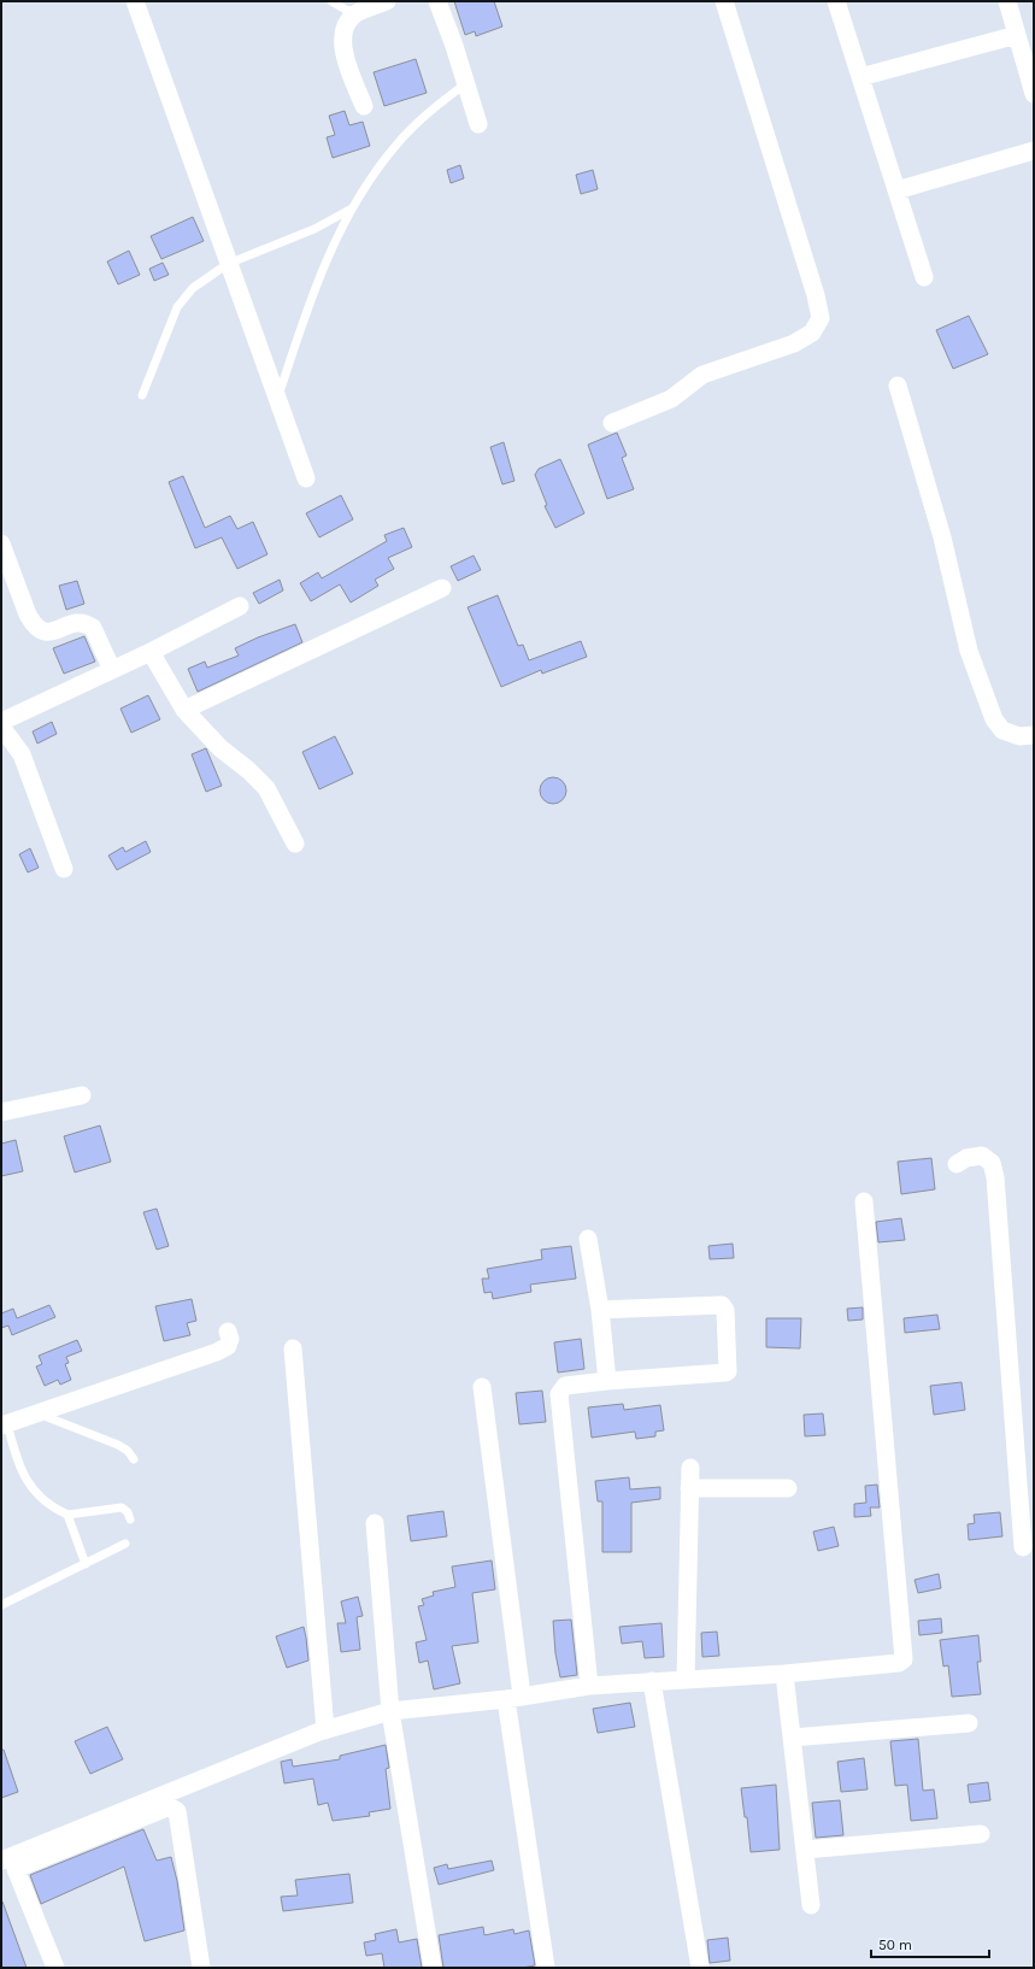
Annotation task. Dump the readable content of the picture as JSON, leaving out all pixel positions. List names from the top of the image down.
{
  "scale_bar": "50 m"
}
